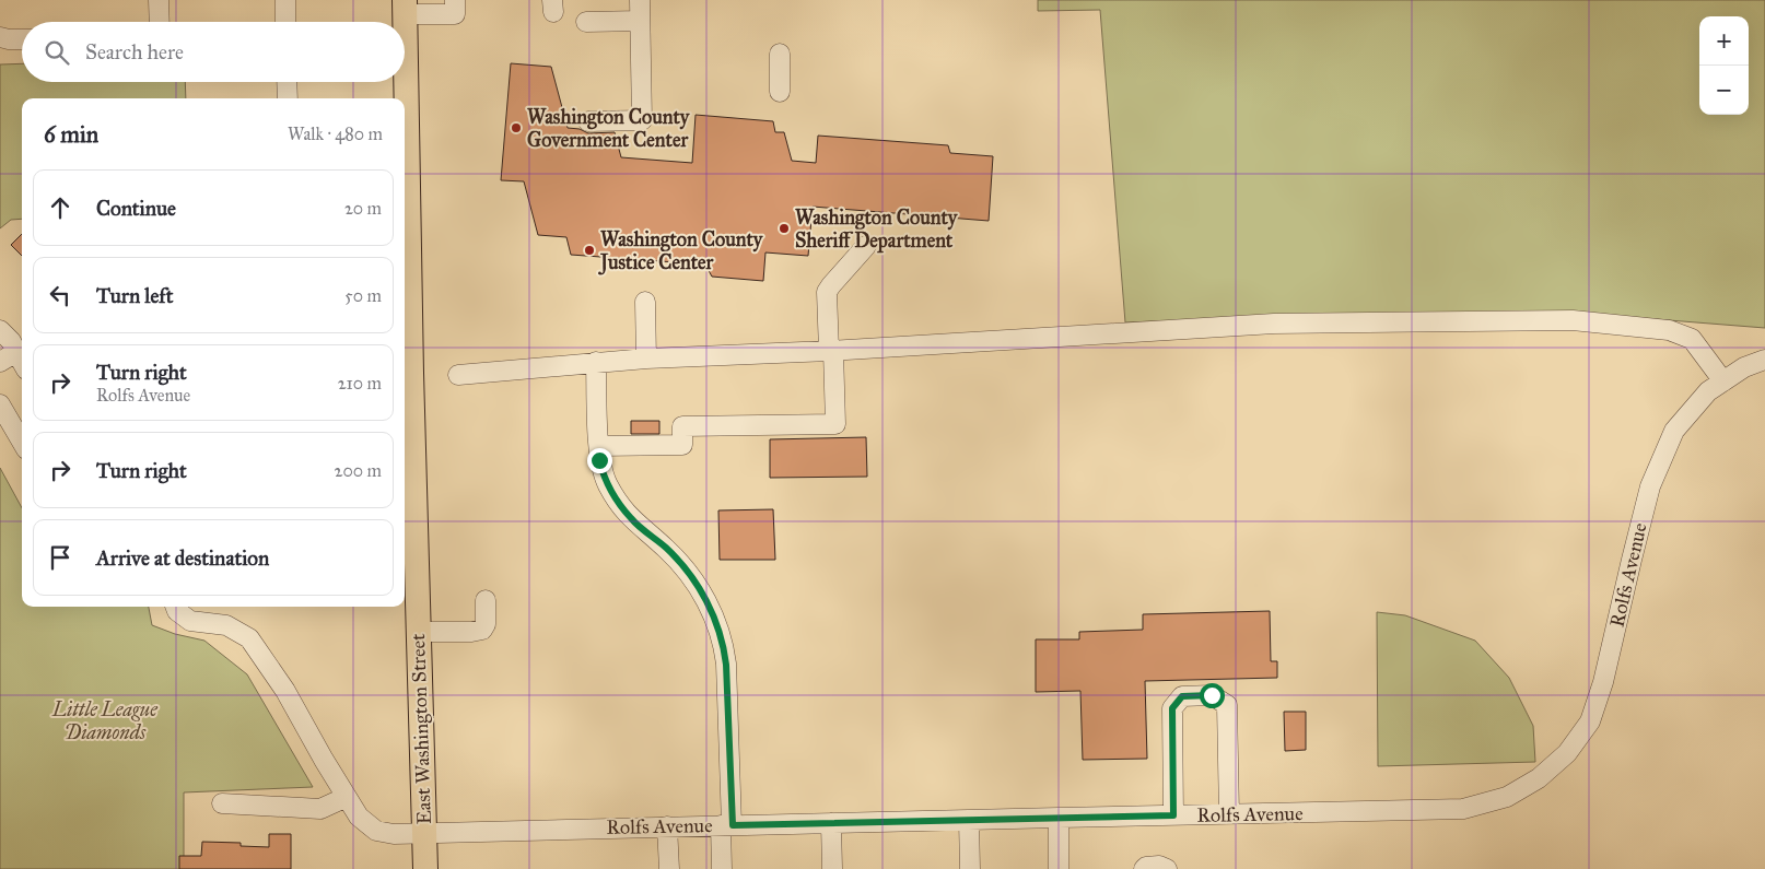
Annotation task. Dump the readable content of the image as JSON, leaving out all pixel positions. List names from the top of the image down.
{
  "streets": {
    "main road": ["East Washington Street"],
    "street": ["Rolfs Avenue"]
  },
  "crossings": [
    ["Rolfs Avenue", "East Washington Street"]
  ],
  "parks": ["Little League Diamonds"],
  "places": ["Washington County Government Center", "Washington County Sheriff Department", "Washington County Justice Center"],
  "page": {
    "map_buttons": ["+", "−"],
    "search": "Search here",
    "heading": ["6 min", "Walk · 480 m"],
    "list": [
      ["Continue", "20 m"],
      ["Turn left", "50 m"],
      ["Turn right", "Rolfs Avenue", "210 m"],
      ["Turn right", "200 m"],
      "Arrive at destination"
    ]
  }
}
